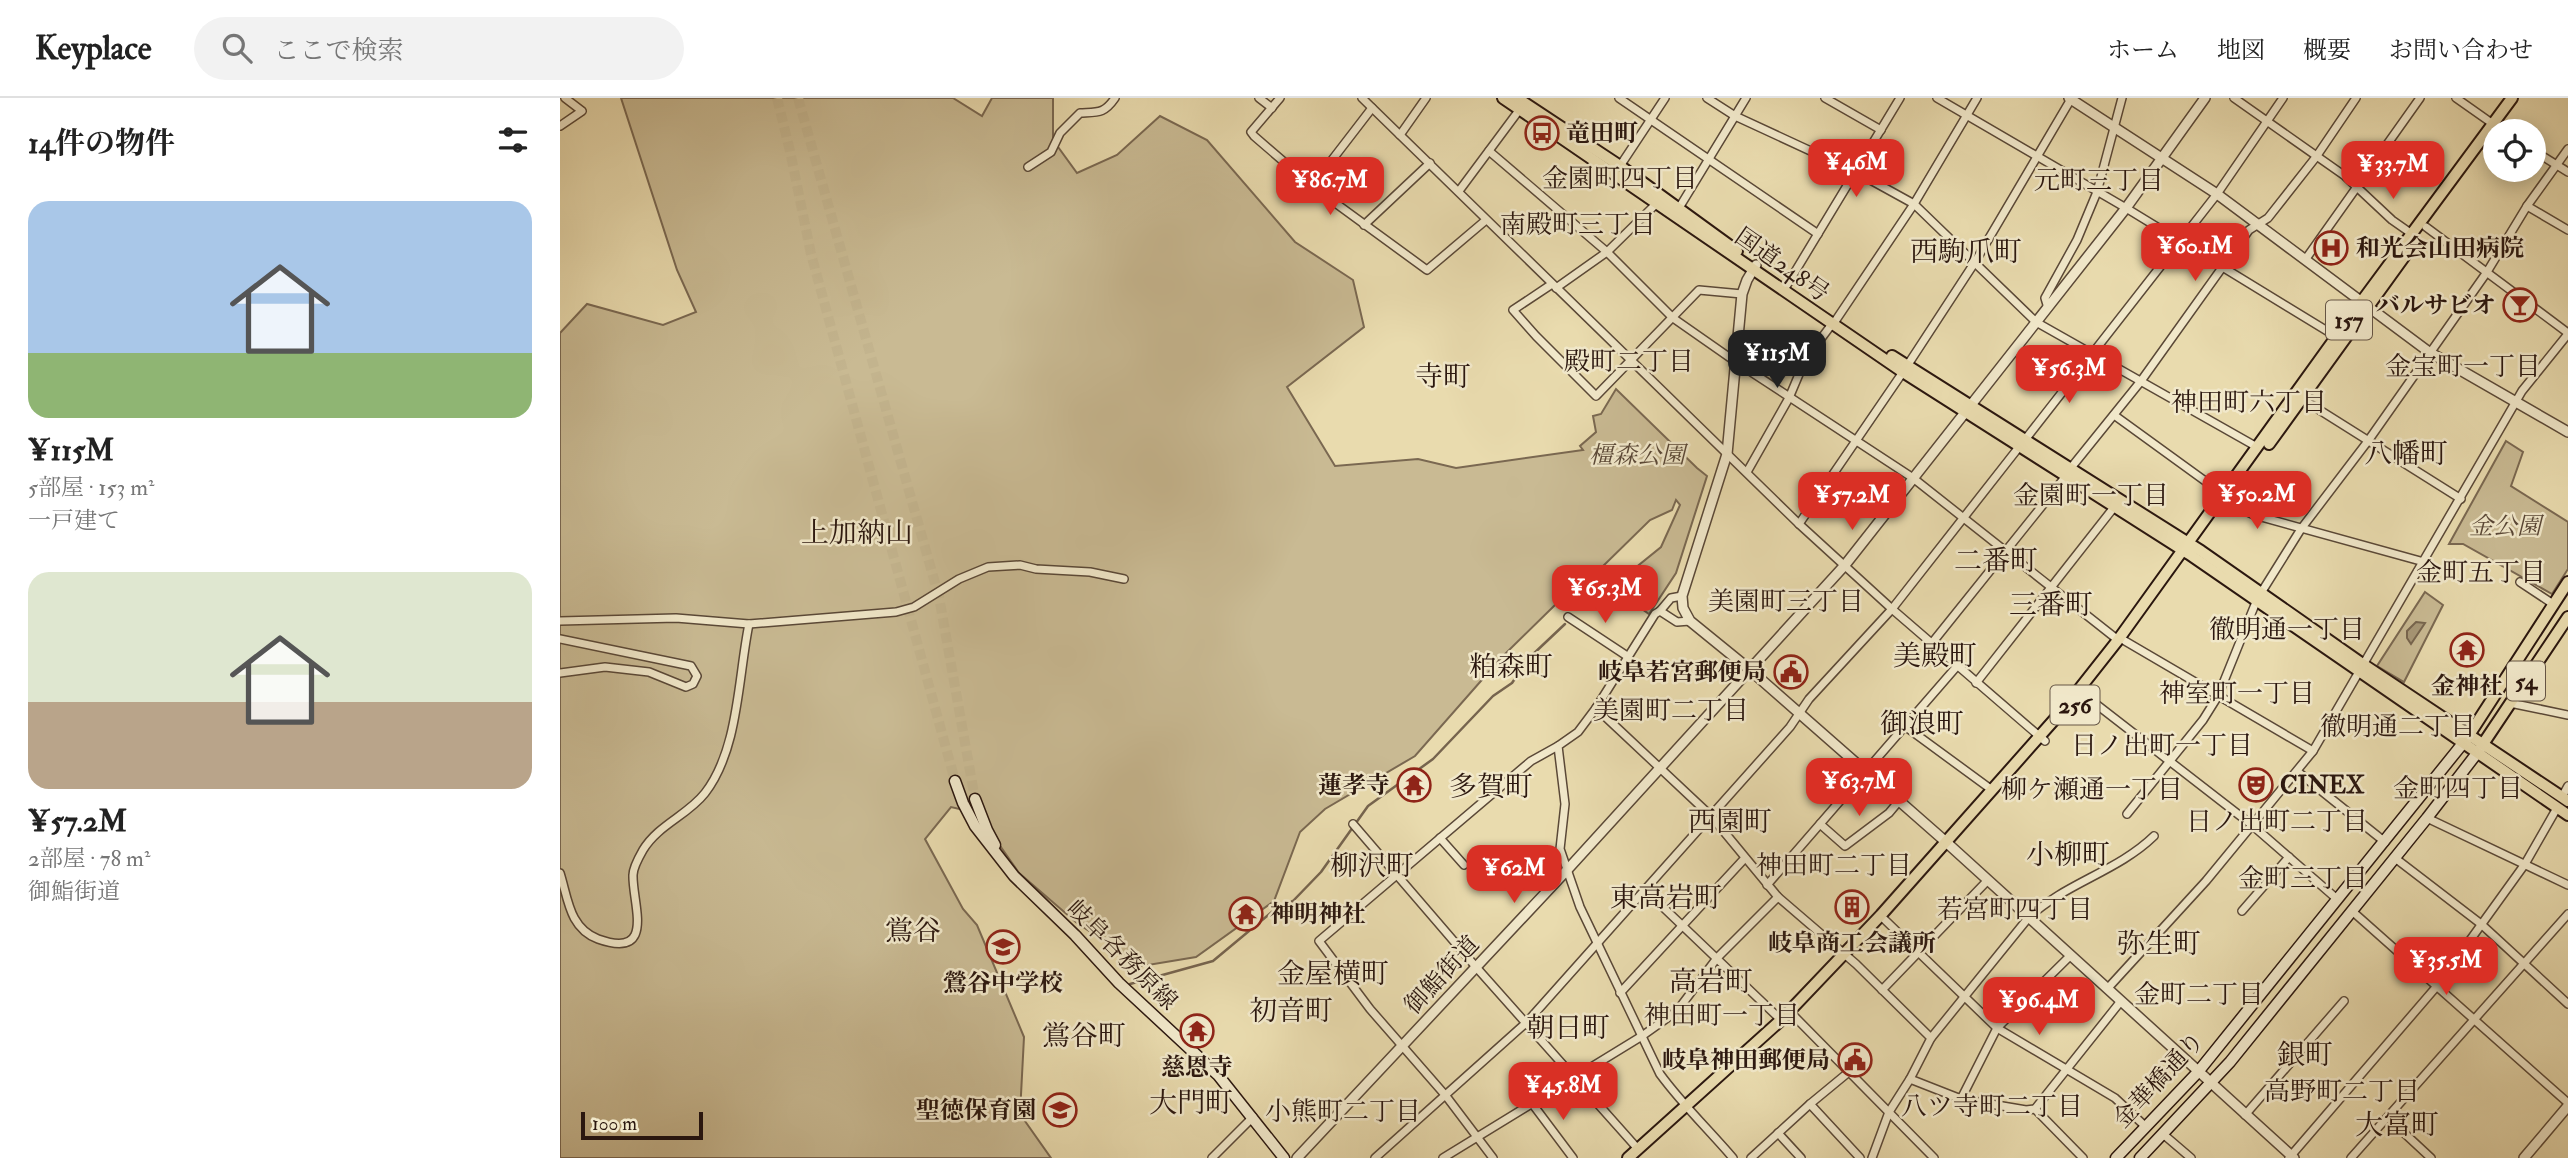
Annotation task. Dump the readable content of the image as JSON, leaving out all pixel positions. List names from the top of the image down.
{
  "streets": {
    "main road": [
      "国道248号",
      "157",
      "54",
      "256",
      "岐阜各務原線",
      "金華橋通り"
    ],
    "street": ["御鮨街道"]
  },
  "crossings": [
    ["国道248号", "157"],
    ["国道248号", "256"],
    ["国道248号", "御鮨街道"],
    ["157", "256"],
    ["54", "金華橋通り"]
  ],
  "districts": [
    "金園町四丁目",
    "元町三丁目",
    "南殿町三丁目",
    "西駒爪町",
    "殿町二丁目",
    "金宝町一丁目",
    "寺町",
    "神田町六丁目",
    "八幡町",
    "金園町一丁目",
    "上加納山",
    "二番町",
    "金町五丁目",
    "美園町三丁目",
    "三番町",
    "徹明通一丁目",
    "美殿町",
    "粕森町",
    "神室町一丁目",
    "美園町二丁目",
    "御浪町",
    "徹明通二丁目",
    "日ノ出町一丁目",
    "多賀町",
    "金町四丁目",
    "柳ケ瀬通一丁目",
    "西園町",
    "日ノ出町二丁目",
    "小柳町",
    "柳沢町",
    "神田町二丁目",
    "金町三丁目",
    "東高岩町",
    "若宮町四丁目",
    "鴬谷",
    "弥生町",
    "金屋横町",
    "高岩町",
    "金町二丁目",
    "初音町",
    "神田町一丁目",
    "朝日町",
    "鴬谷町",
    "銀町",
    "高野町二丁目",
    "大門町",
    "八ツ寺町二丁目",
    "小熊町二丁目",
    "大富町"
  ],
  "parks": ["橿森公園", "金公園"],
  "places": {
    "bus stop": ["竜田町"],
    "hospital": ["和光会山田病院"],
    "bar": ["バルサビオ"],
    "temple": [
      "金神社",
      "蓮孝寺",
      "神明神社",
      "慈恩寺"
    ],
    "public building": ["岐阜若宮郵便局", "岐阜神田郵便局"],
    "theatre": ["CINEX"],
    "building": ["岐阜商工会議所"],
    "school or university": ["鶯谷中学校", "聖徳保育園"]
  },
  "scale_bar": "100 m",
  "page": {
    "header": "Keyplace",
    "search": "ここで検索",
    "nav": [
      "ホーム",
      "地図",
      "概要",
      "お問い合わせ"
    ],
    "heading": "14件の物件",
    "price": [
      "¥46M",
      "¥33.7M",
      "¥86.7M",
      "¥60.1M",
      "¥115M",
      "¥56.3M",
      "¥50.2M",
      "¥57.2M",
      "¥65.3M",
      "¥63.7M",
      "¥62M",
      "¥35.5M",
      "¥96.4M",
      "¥45.8M"
    ],
    "list": [
      {
        "name": "¥115M",
        "note": "5部屋 · 153 m² · 一戸建て"
      },
      {
        "name": "¥57.2M",
        "note": "2部屋 · 78 m² · 御鮨街道"
      }
    ],
    "scale": "100 m"
  }
}
